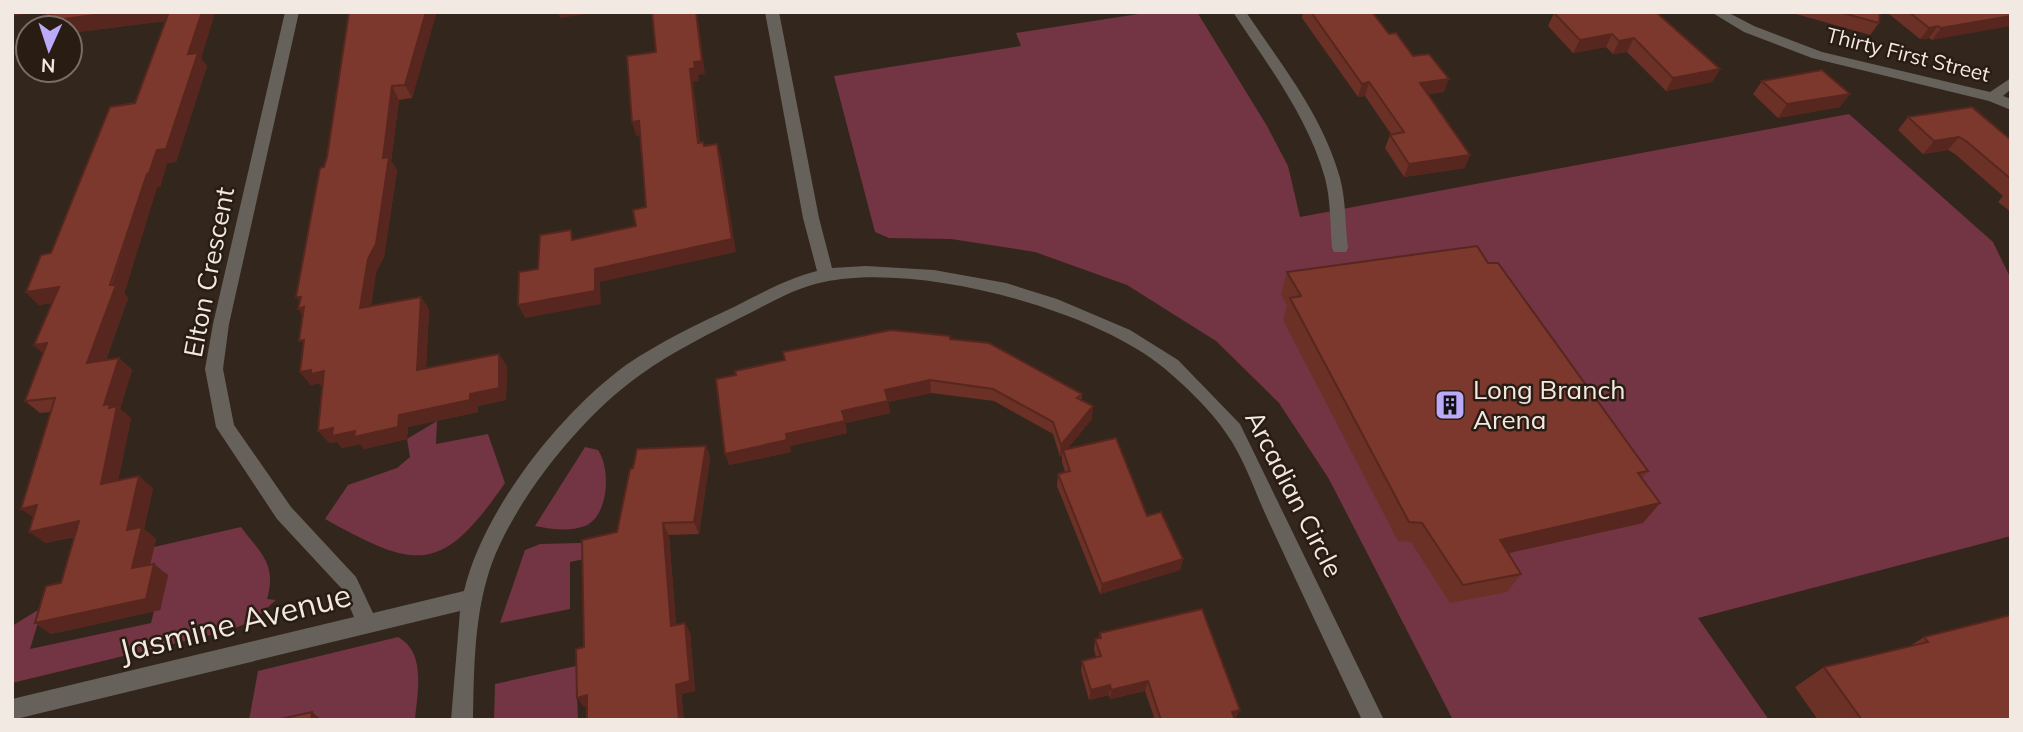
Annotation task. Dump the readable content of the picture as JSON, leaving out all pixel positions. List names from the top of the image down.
{
  "streets": {
    "street": [
      "Thirty First Street",
      "Elton Crescent",
      "Arcadian Circle",
      "Jasmine Avenue"
    ]
  },
  "crossings": [
    ["Elton Crescent", "Jasmine Avenue"],
    ["Arcadian Circle", "Jasmine Avenue"]
  ],
  "places": {
    "building": ["Long Branch Arena"]
  },
  "north": "bottom"
}
